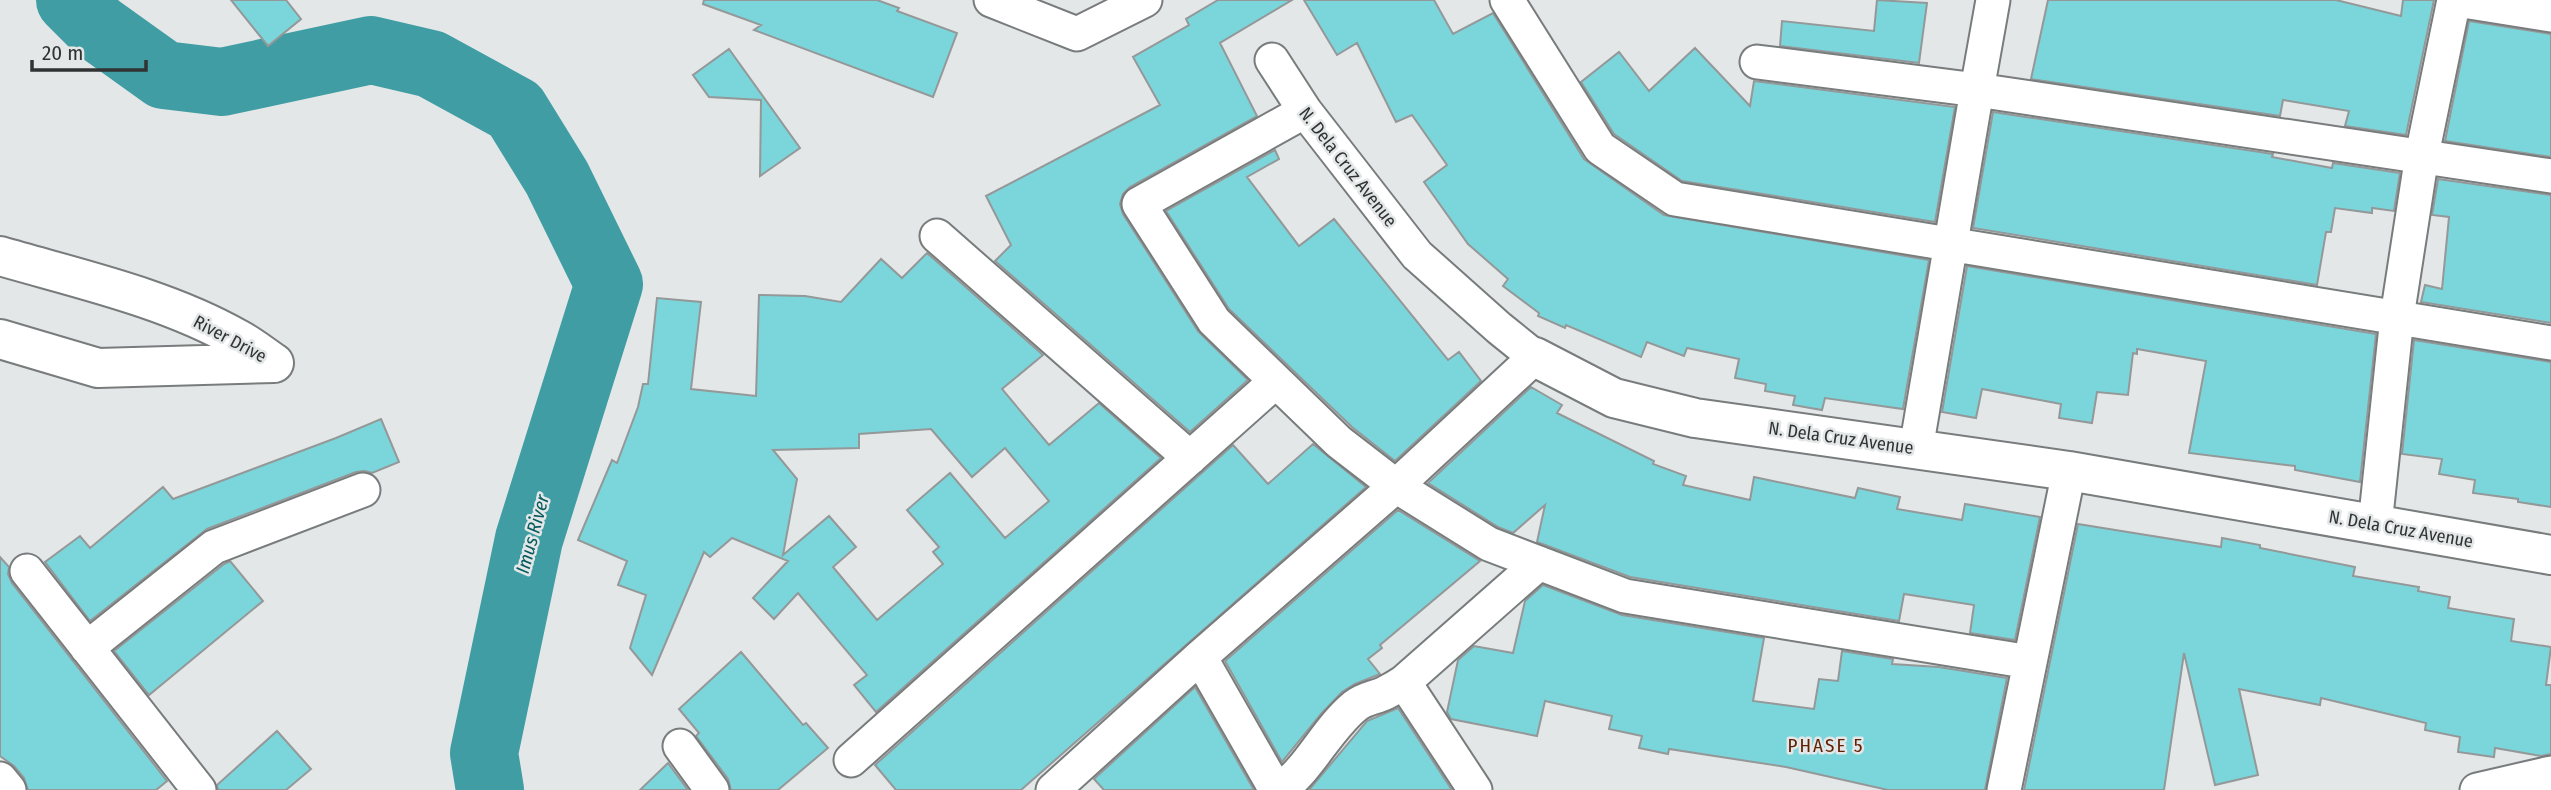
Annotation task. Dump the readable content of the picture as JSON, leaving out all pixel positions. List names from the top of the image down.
{
  "streets": {
    "street": ["N. Dela Cruz Avenue", "River Drive"]
  },
  "districts": ["PHASE 5"],
  "water": ["Imus River"],
  "scale_bar": "20 m"
}
